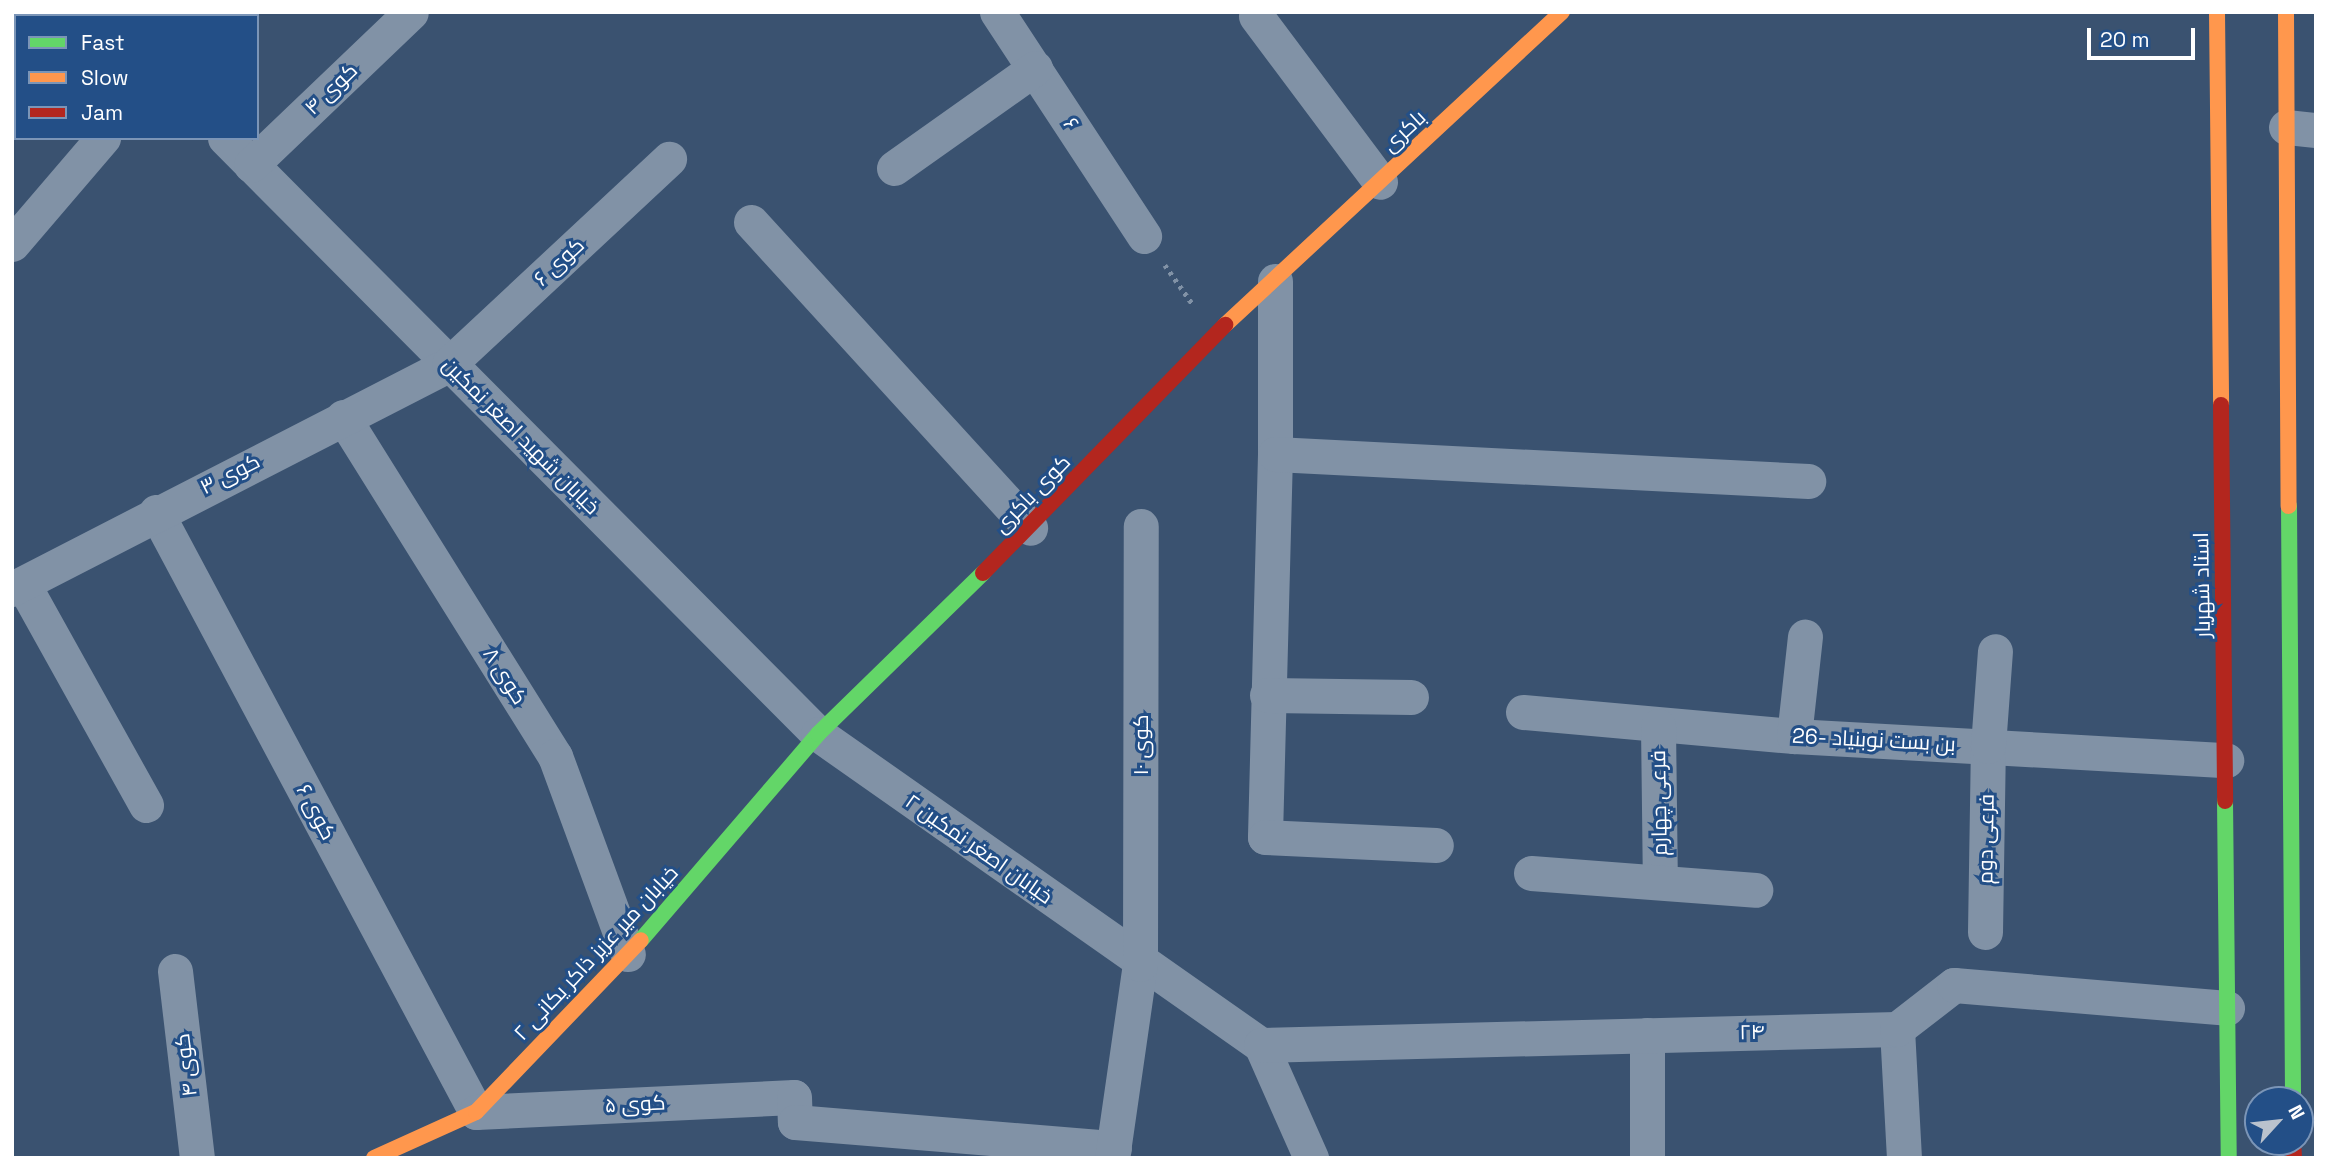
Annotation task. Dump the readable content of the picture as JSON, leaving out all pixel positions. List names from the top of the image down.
{
  "streets": {
    "main road": [
      "باکری",
      "کوی باکری",
      "استاد شهریار",
      "۲ خیابان میر عزیز ذاکر یکانی"
    ],
    "street": [
      "کوی ۴",
      "۶",
      "کوی ۶",
      "خیابان شهید اصغر نمکین",
      "کوی ۳",
      "کوی ۸",
      "26- بن بست نوبنیاد",
      "کوی ۱۰",
      "فرعی چهارم",
      "فرعی دوم",
      "خیابان اصغر نمکین ۲",
      "۲۴",
      "کوی ۵"
    ]
  },
  "crossings": [
    ["کوی ۴", "خیابان شهید اصغر نمکین"],
    ["باکری", "کوی باکری"],
    ["کوی ۶", "خیابان شهید اصغر نمکین"],
    ["کوی ۶", "کوی ۳"],
    ["کوی ۶", "۲ خیابان میر عزیز ذاکر یکانی"],
    ["کوی ۶", "کوی ۵"],
    ["خیابان شهید اصغر نمکین", "کوی ۳"],
    ["خیابان شهید اصغر نمکین", "کوی باکری"],
    ["خیابان شهید اصغر نمکین", "خیابان اصغر نمکین ۲"],
    ["خیابان شهید اصغر نمکین", "۲ خیابان میر عزیز ذاکر یکانی"],
    ["کوی ۳", "کوی ۸"],
    ["کوی باکری", "خیابان اصغر نمکین ۲"],
    ["کوی باکری", "۲ خیابان میر عزیز ذاکر یکانی"],
    ["استاد شهریار", "26- بن بست نوبنیاد"],
    ["کوی ۸", "۲ خیابان میر عزیز ذاکر یکانی"],
    ["26- بن بست نوبنیاد", "فرعی چهارم"],
    ["26- بن بست نوبنیاد", "فرعی دوم"],
    ["کوی ۱۰", "خیابان اصغر نمکین ۲"],
    ["کوی ۱۰", "کوی ۵"],
    ["خیابان اصغر نمکین ۲", "۲ خیابان میر عزیز ذاکر یکانی"],
    ["خیابان اصغر نمکین ۲", "۲۴"],
    ["۲ خیابان میر عزیز ذاکر یکانی", "کوی ۵"]
  ],
  "legend": ["Fast", "Slow", "Jam"],
  "scale_bar": "20 m",
  "north": "top right"
}
